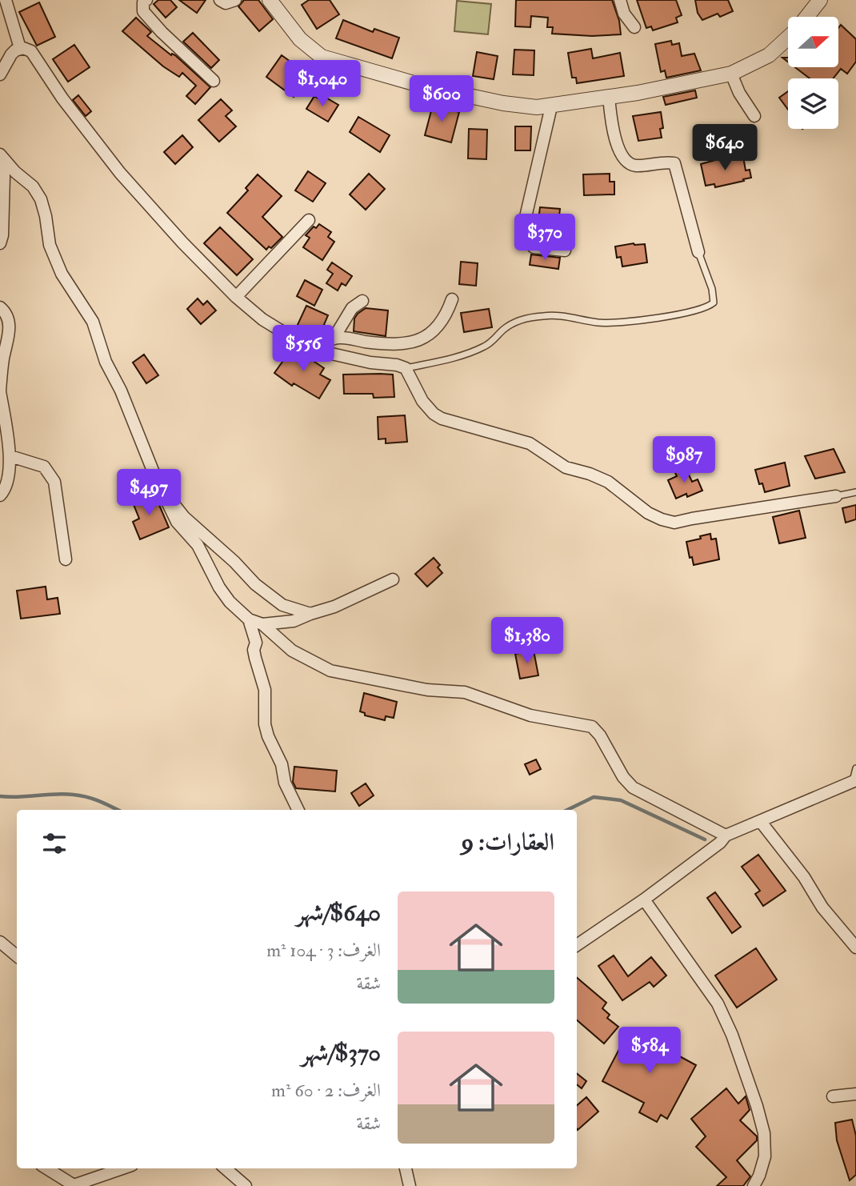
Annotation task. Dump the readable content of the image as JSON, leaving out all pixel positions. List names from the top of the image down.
{
  "north": "right",
  "page": {
    "price": [
      "$1,040",
      "$600",
      "$640",
      "$370",
      "$556",
      "$987",
      "$497",
      "$1,380",
      "$584"
    ],
    "heading": "العقارات: 9",
    "list": [
      {
        "name": "$640/شهر",
        "note": "الغرف: 3 · 104 m² · شقة"
      },
      {
        "name": "$370/شهر",
        "note": "الغرف: 2 · 60 m² · شقة"
      }
    ]
  }
}
